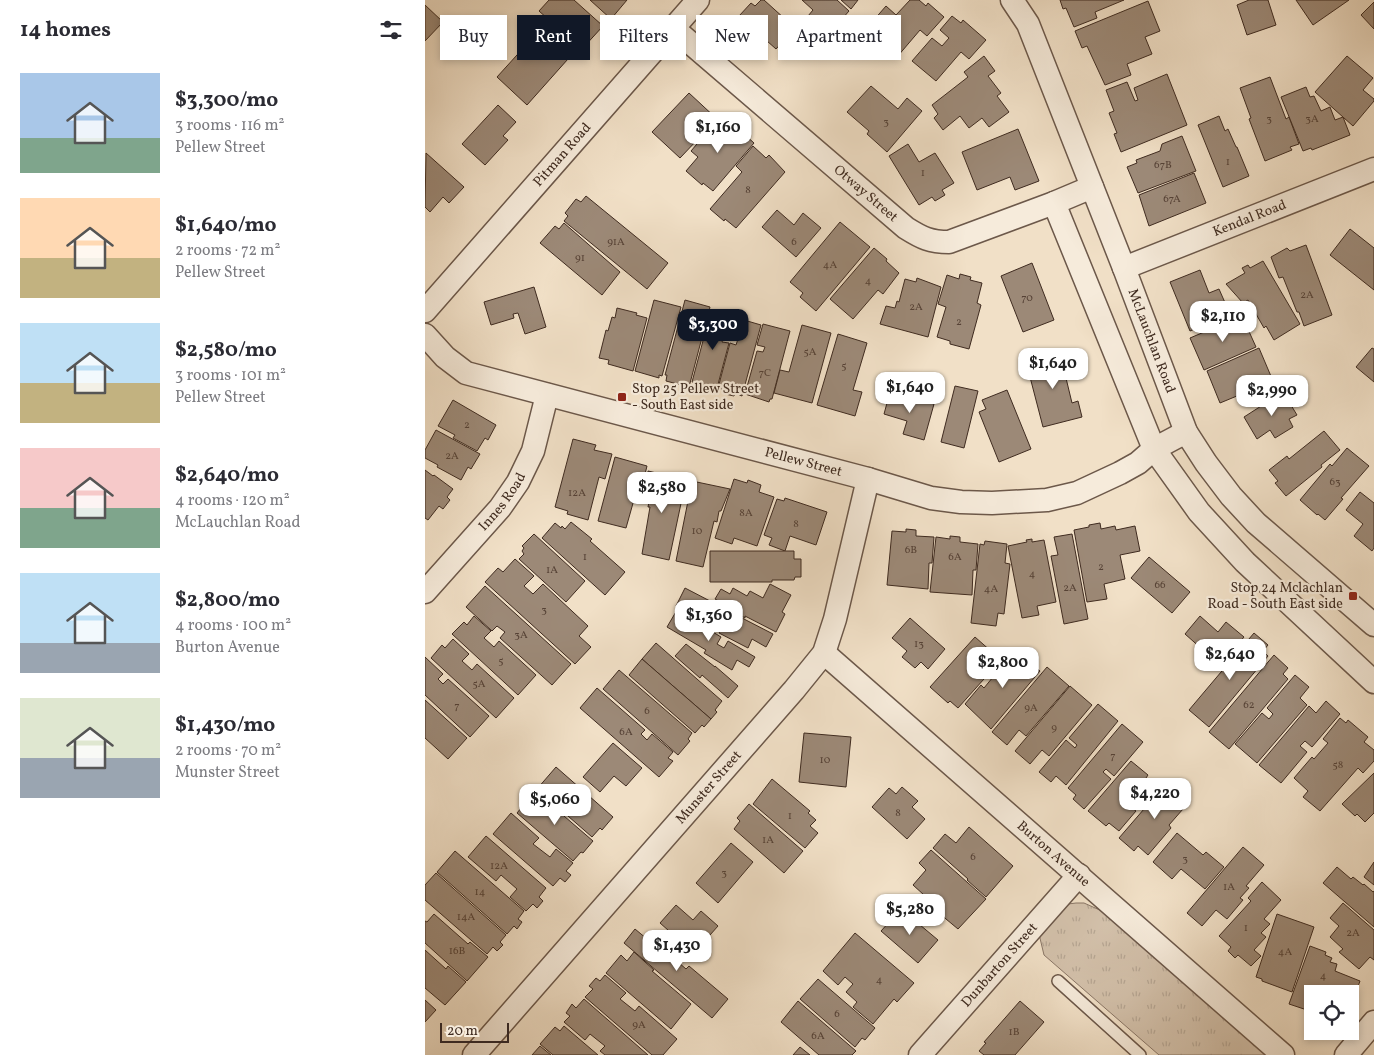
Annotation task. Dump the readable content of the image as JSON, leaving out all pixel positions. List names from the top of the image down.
{
  "streets": {
    "street": [
      "Pitman Road",
      "Otway Street",
      "Kendal Road",
      "McLauchlan Road",
      "Pellew Street",
      "Innes Road",
      "Munster Street",
      "Burton Avenue",
      "Dunbarton Street"
    ]
  },
  "crossings": [
    ["Otway Street", "McLauchlan Road"],
    ["Kendal Road", "McLauchlan Road"],
    ["McLauchlan Road", "Pellew Street"],
    ["Pellew Street", "Innes Road"],
    ["Pellew Street", "Munster Street"],
    ["Munster Street", "Burton Avenue"],
    ["Burton Avenue", "Dunbarton Street"]
  ],
  "places": {
    "transit": ["Stop 25 Pellew Street - South East side", "Stop 24 Mclachlan Road - South East side"]
  },
  "house_numbers": [
    "3",
    "3A",
    "3",
    "1",
    "67B",
    "1",
    "8",
    "67A",
    "91A",
    "6",
    "91",
    "4A",
    "4",
    "2A",
    "70",
    "2A",
    "2",
    "5A",
    "5",
    "7C",
    "2",
    "2A",
    "63",
    "12A",
    "8A",
    "8",
    "10",
    "6B",
    "1",
    "6A",
    "2",
    "1A",
    "4",
    "66",
    "2A",
    "4A",
    "3",
    "3A",
    "13",
    "5",
    "5A",
    "62",
    "7",
    "9A",
    "6",
    "9",
    "6A",
    "7",
    "10",
    "58",
    "8",
    "1",
    "1A",
    "6",
    "3",
    "12A",
    "3",
    "1A",
    "14",
    "14A",
    "1",
    "2A",
    "16B",
    "4A",
    "4",
    "4",
    "6",
    "9A",
    "1B",
    "6A"
  ],
  "scale_bar": "20 m",
  "page": {
    "heading": "14 homes",
    "chip": [
      "Buy",
      "Rent",
      "Filters",
      "New",
      "Apartment"
    ],
    "list": [
      {
        "name": "$3,300/mo",
        "note": "3 rooms · 116 m² · Pellew Street"
      },
      {
        "name": "$1,640/mo",
        "note": "2 rooms · 72 m² · Pellew Street"
      },
      {
        "name": "$2,580/mo",
        "note": "3 rooms · 101 m² · Pellew Street"
      },
      {
        "name": "$2,640/mo",
        "note": "4 rooms · 120 m² · McLauchlan Road"
      },
      {
        "name": "$2,800/mo",
        "note": "4 rooms · 100 m² · Burton Avenue"
      },
      {
        "name": "$1,430/mo",
        "note": "2 rooms · 70 m² · Munster Street"
      }
    ],
    "price": [
      "$1,160",
      "$2,110",
      "$3,300",
      "$1,640",
      "$1,640",
      "$2,990",
      "$2,580",
      "$1,360",
      "$2,640",
      "$2,800",
      "$4,220",
      "$5,060",
      "$5,280",
      "$1,430"
    ],
    "scale": "20 m"
  }
}
